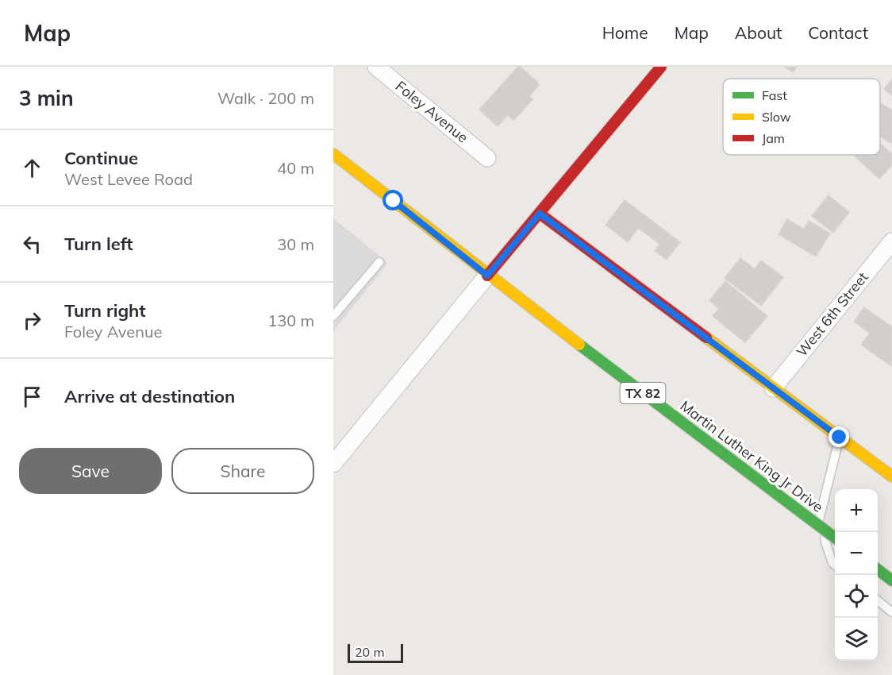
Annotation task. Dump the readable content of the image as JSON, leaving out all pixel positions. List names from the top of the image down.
{
  "streets": {
    "main road": ["TX 82", "Martin Luther King Jr Drive"],
    "street": ["Foley Avenue", "West 6th Street"]
  },
  "crossings": [
    ["TX 82", "Martin Luther King Jr Drive"]
  ],
  "legend": ["Fast", "Slow", "Jam"],
  "scale_bar": "20 m",
  "page": {
    "header": "Map",
    "nav": [
      "Home",
      "Map",
      "About",
      "Contact"
    ],
    "heading": ["3 min", "Walk · 200 m"],
    "list": [
      ["Continue", "West Levee Road", "40 m"],
      ["Turn left", "30 m"],
      ["Turn right", "Foley Avenue", "130 m"],
      "Arrive at destination"
    ],
    "buttons": ["Save", "Share"],
    "map_buttons": ["+", "−"],
    "scale": "20 m"
  }
}
